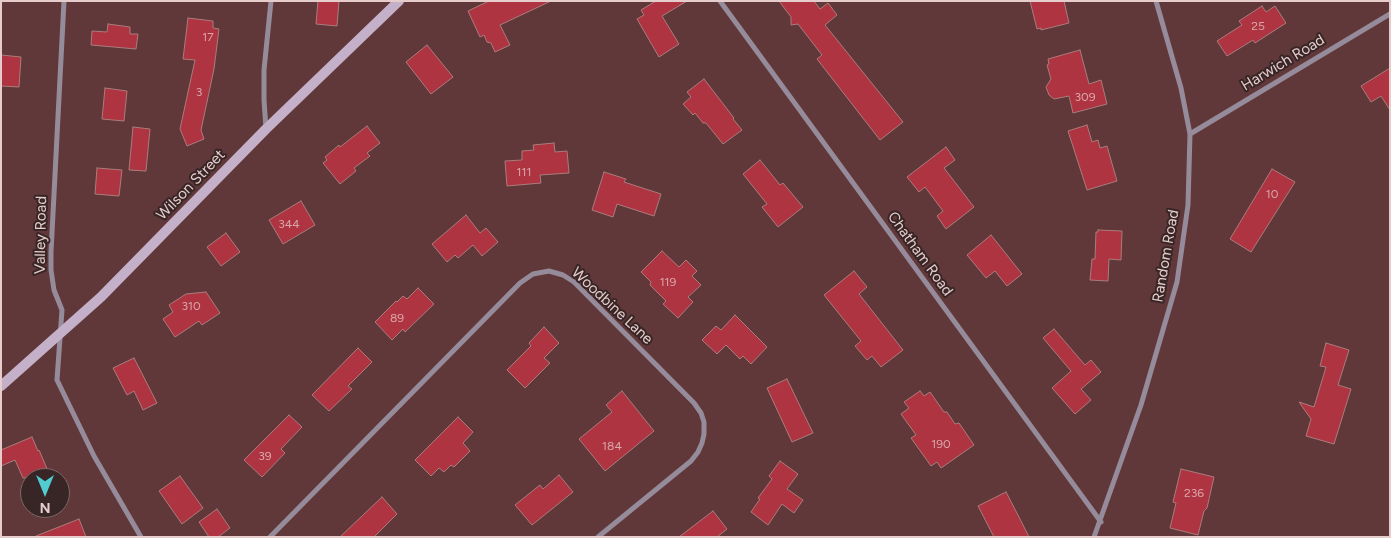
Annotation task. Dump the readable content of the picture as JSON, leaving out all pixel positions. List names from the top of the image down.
{
  "streets": {
    "main road": ["Wilson Street"],
    "street": [
      "Harwich Road",
      "Valley Road",
      "Chatham Road",
      "Random Road",
      "Woodbine Lane"
    ]
  },
  "crossings": [
    ["Harwich Road", "Random Road"],
    ["Wilson Street", "Valley Road"],
    ["Chatham Road", "Random Road"]
  ],
  "house_numbers": [
    "25",
    "17",
    "3",
    "309",
    "111",
    "10",
    "344",
    "119",
    "310",
    "89",
    "190",
    "184",
    "39",
    "236"
  ],
  "north": "bottom"
}
